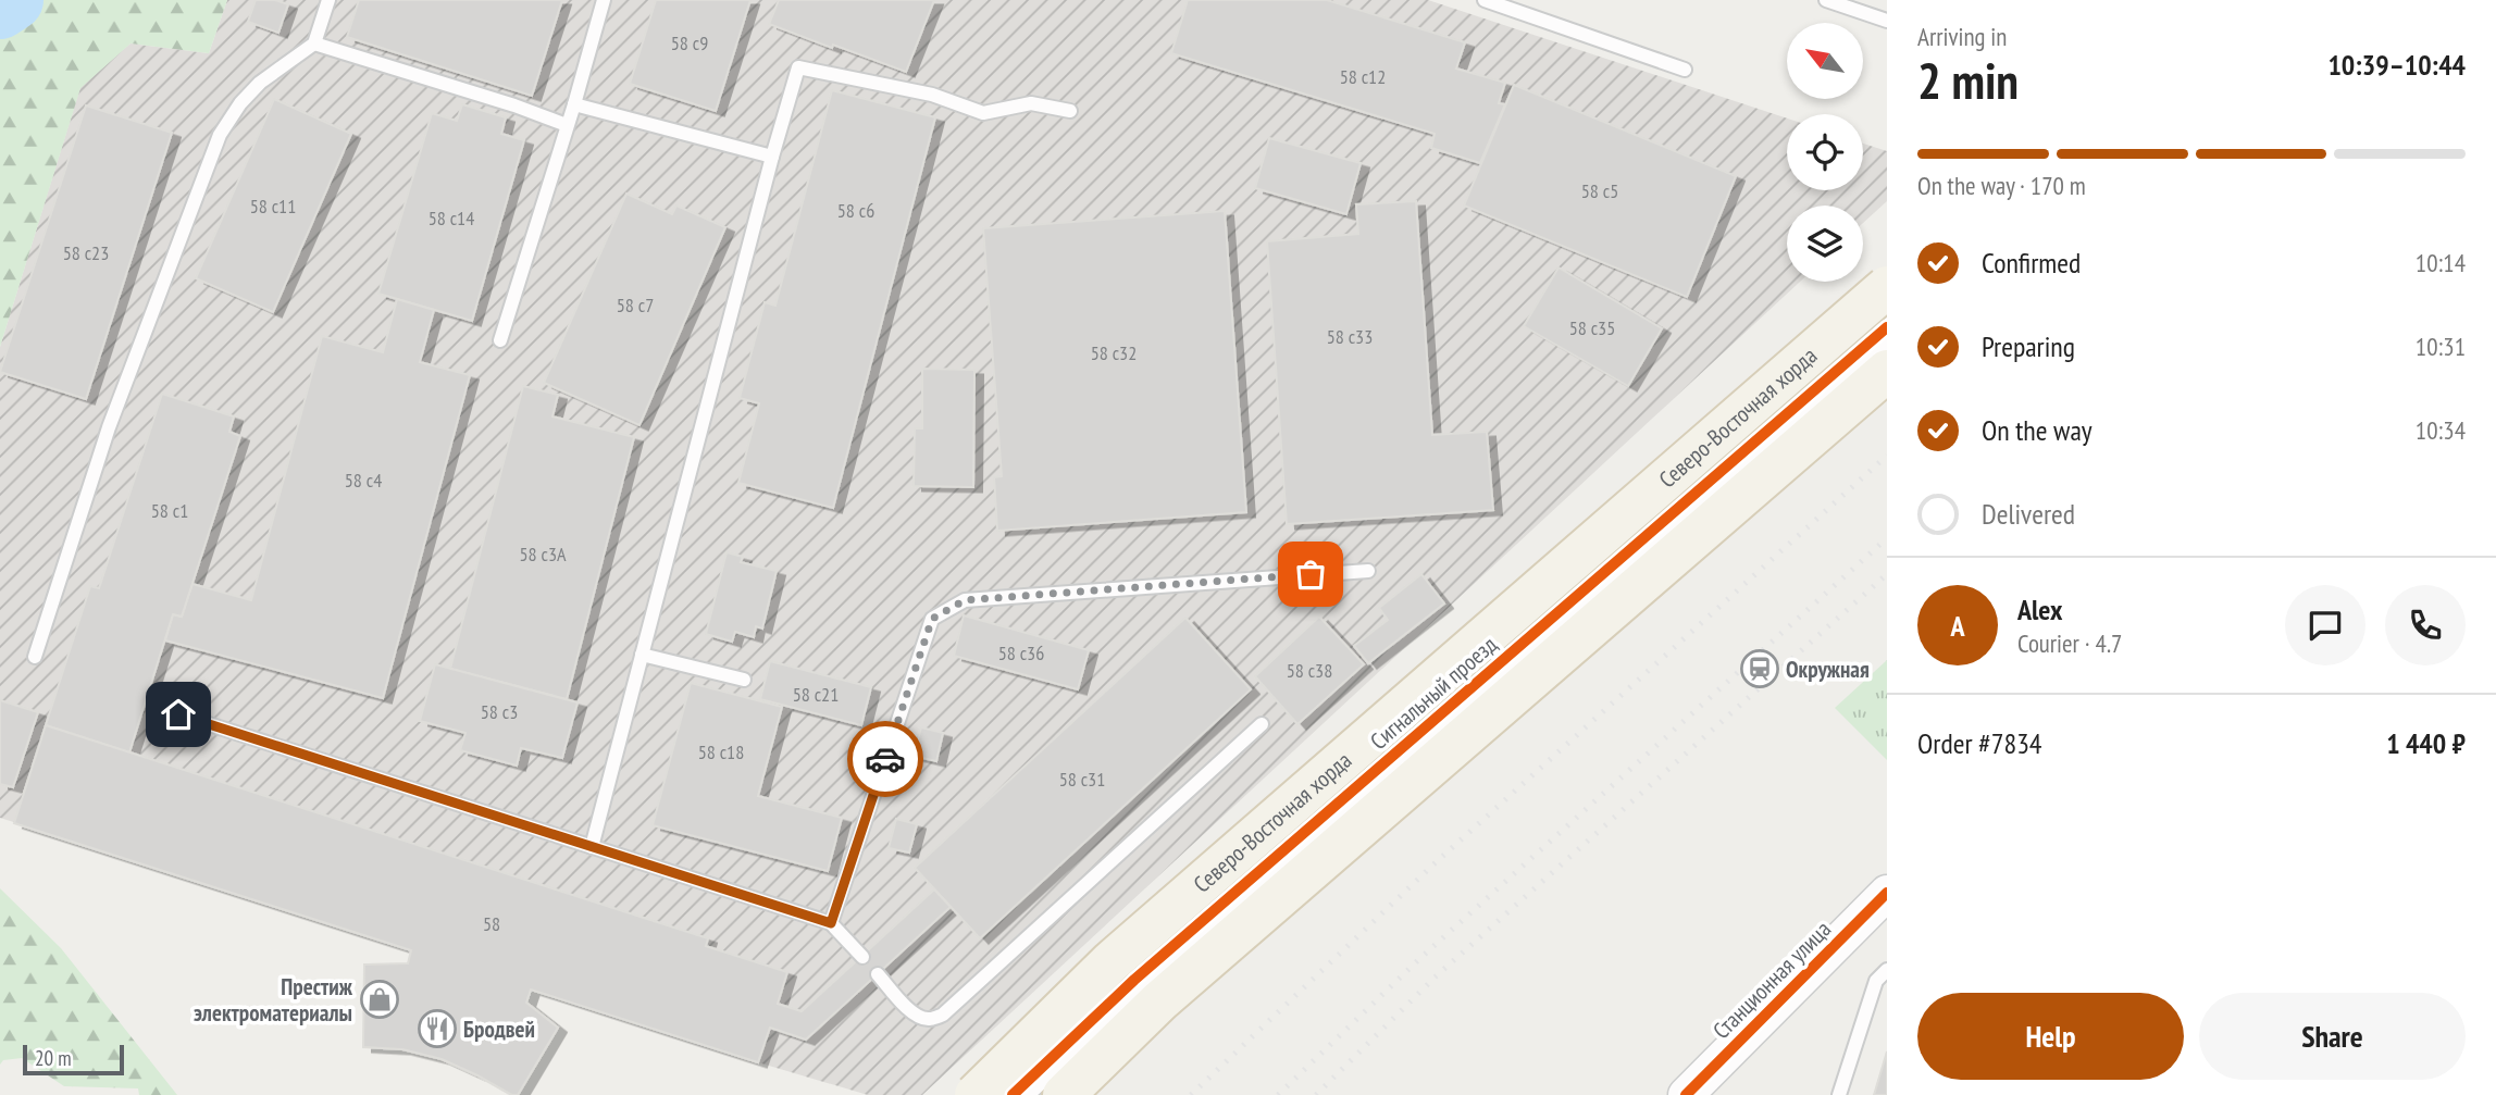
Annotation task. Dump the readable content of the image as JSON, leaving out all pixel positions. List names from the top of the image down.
{
  "streets": {
    "main road": ["Северо-Восточная хорда"],
    "street": ["Сигнальный проезд", "Станционная улица"]
  },
  "places": {
    "station": ["Окружная"],
    "shop": ["Престиж электроматериалы"],
    "restaurant": ["Бродвей"]
  },
  "house_numbers": [
    "58 с9",
    "58 с12",
    "58 с5",
    "58 с11",
    "58 с6",
    "58 с14",
    "58 с23",
    "58 с7",
    "58 с35",
    "58 с33",
    "58 с32",
    "58 с4",
    "58 с1",
    "58 с3А",
    "58 с36",
    "58 с38",
    "58 с21",
    "58 с3",
    "58 с18",
    "58 с31",
    "58"
  ],
  "scale_bar": "20 m",
  "north": "top left",
  "page": {
    "heading": ["2 min", "Arriving in", "10:39–10:44"],
    "panel": [
      "Alex",
      "Courier · 4.7",
      "Order #7834",
      "1 440 ₽"
    ],
    "bar": "On the way · 170 m",
    "list": [
      ["Confirmed", "10:14"],
      ["Preparing", "10:31"],
      ["On the way", "10:34"],
      "Delivered"
    ],
    "round": "A",
    "buttons": ["Help", "Share"],
    "scale": "20 m"
  }
}
